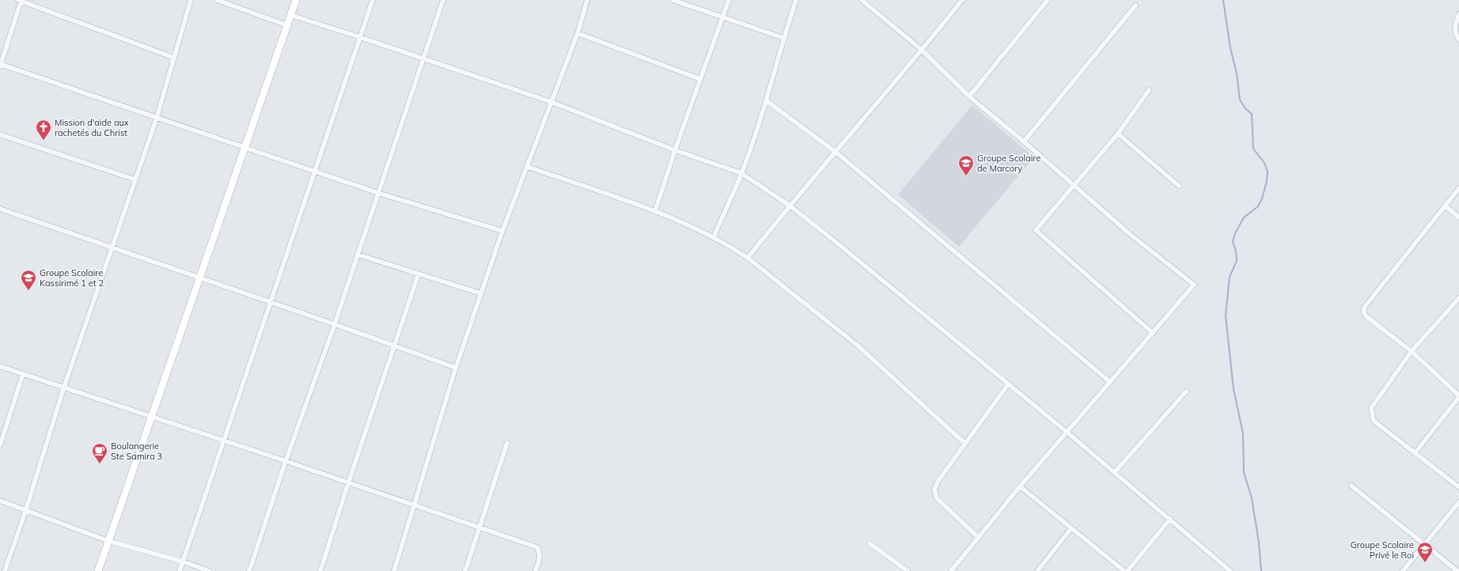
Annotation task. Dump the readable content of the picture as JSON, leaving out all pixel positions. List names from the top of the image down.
{
  "places": {
    "church": ["Mission d'aide aux rachetés du Christ"],
    "school or university": ["Groupe Scolaire de Marcory", "Groupe Scolaire Kassirimé 1 et 2", "Groupe Scolaire Privé le Roi"],
    "cafe": ["Boulangerie Ste Samira 3"]
  }
}
